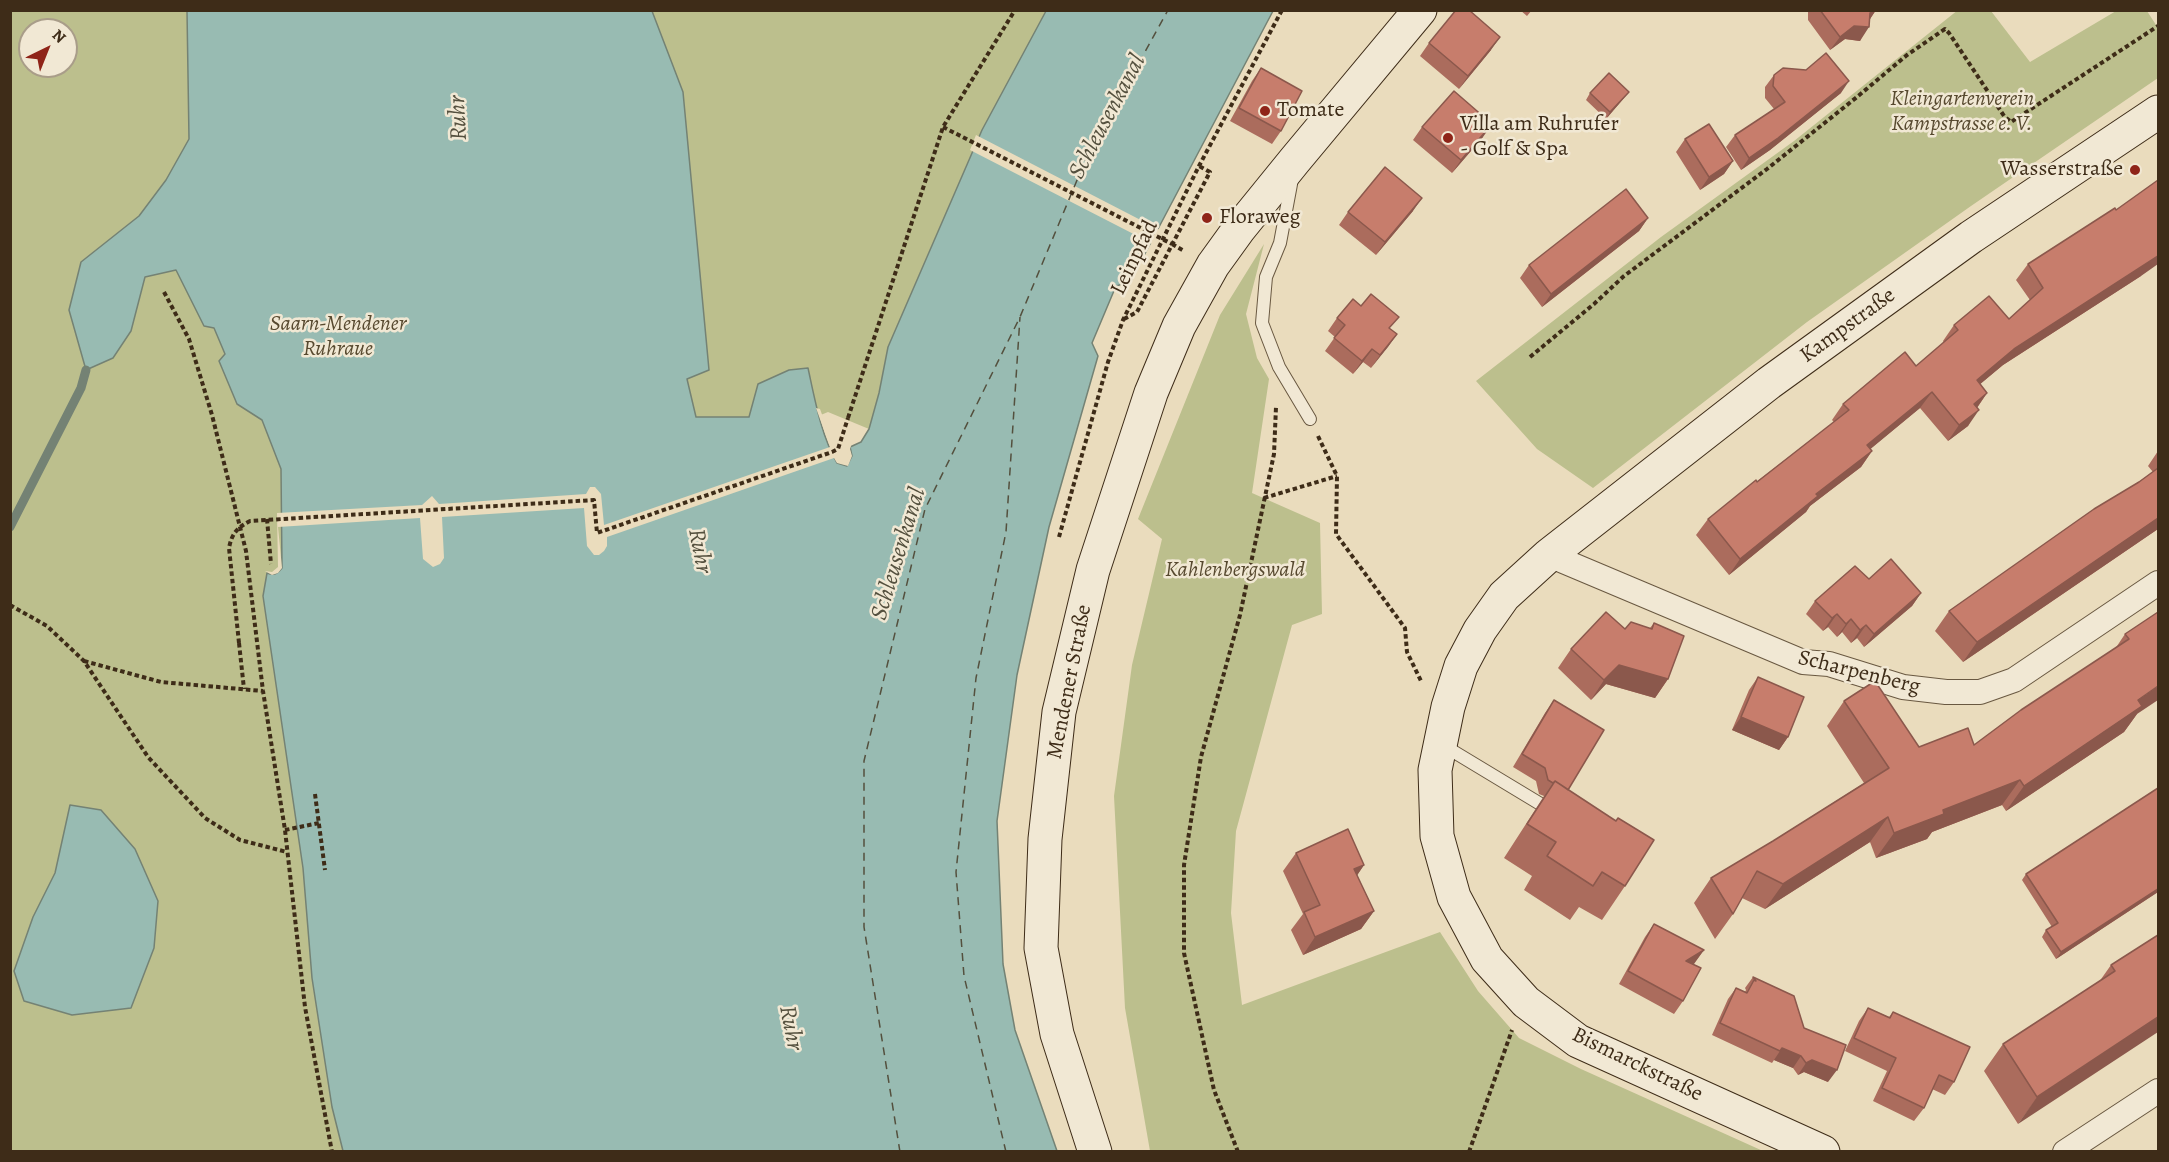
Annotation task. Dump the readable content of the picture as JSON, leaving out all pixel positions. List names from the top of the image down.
{
  "streets": {
    "main road": ["Kampstraße", "Mendener Straße", "Bismarckstraße"],
    "street": ["Scharpenberg"],
    "path": ["Leinpfad"]
  },
  "crossings": [
    ["Kampstraße", "Scharpenberg"],
    ["Kampstraße", "Bismarckstraße"],
    ["Scharpenberg", "Bismarckstraße"]
  ],
  "water": ["Schleusenkanal", "Ruhr"],
  "parks": ["Kleingartenverein Kampstrasse e. V.", "Saarn-Mendener Ruhraue", "Kahlenbergswald"],
  "places": [
    "Tomate",
    "Villa am Ruhrufer - Golf & Spa",
    "Wasserstraße",
    "Floraweg"
  ],
  "north": "top right"
}
